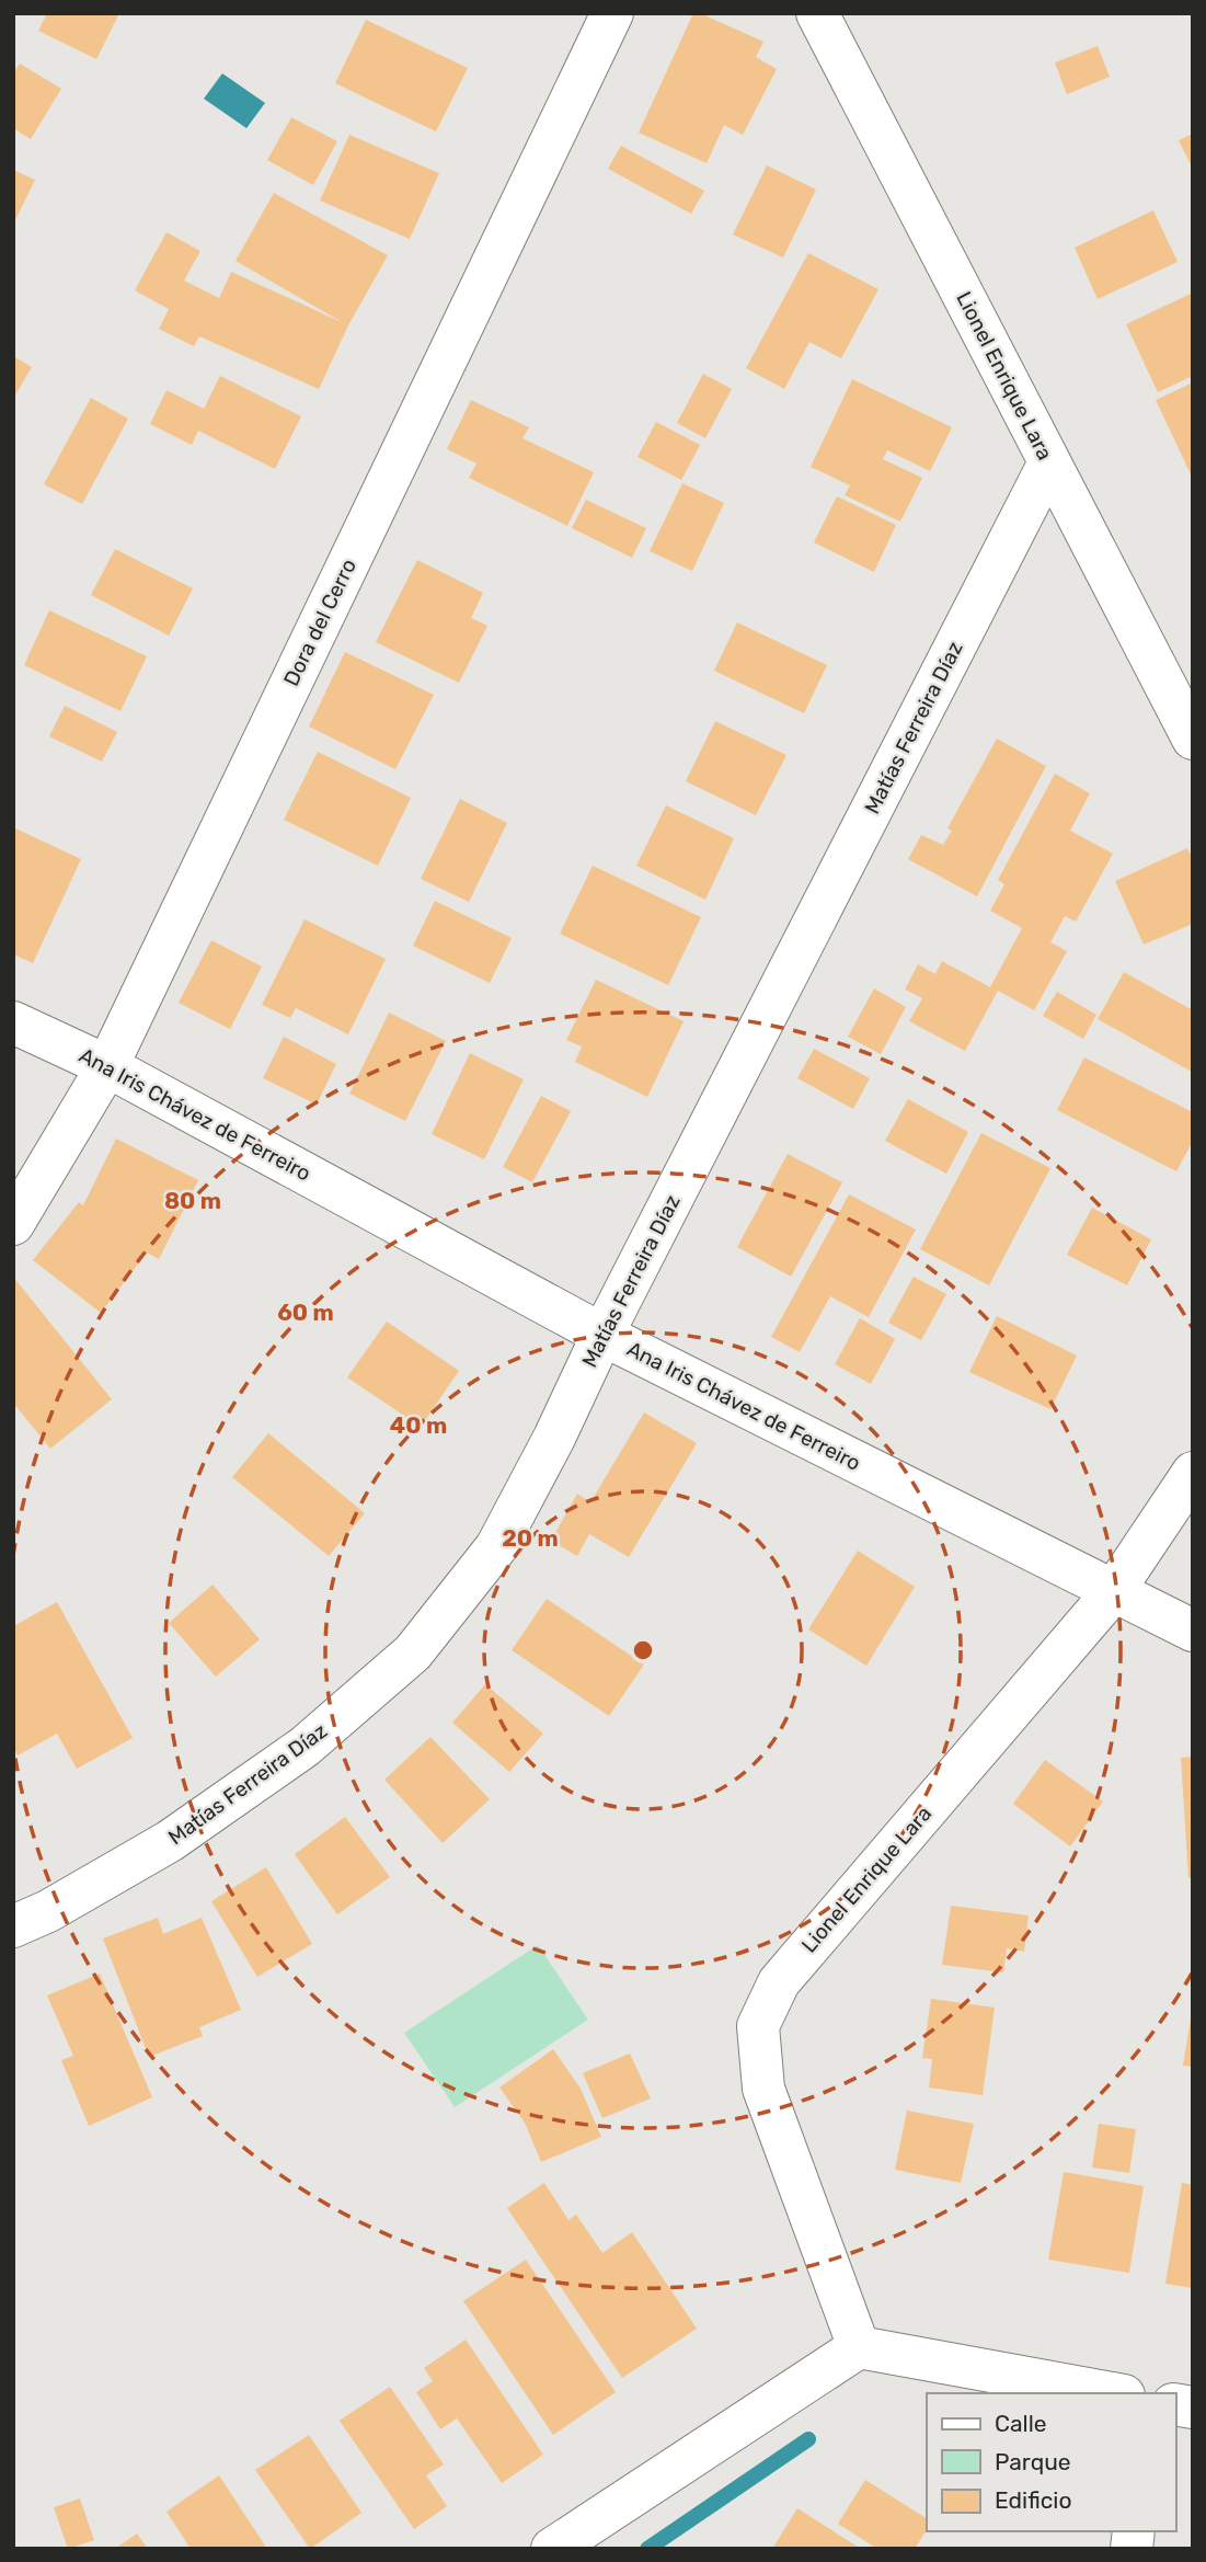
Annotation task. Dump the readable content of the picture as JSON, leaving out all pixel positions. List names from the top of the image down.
{
  "streets": {
    "street": [
      "Lionel Enrique Lara",
      "Dora del Cerro",
      "Matías Ferreira Díaz",
      "Ana Iris Chávez de Ferreiro"
    ]
  },
  "crossings": [
    ["Lionel Enrique Lara", "Matías Ferreira Díaz"],
    ["Lionel Enrique Lara", "Ana Iris Chávez de Ferreiro"],
    ["Dora del Cerro", "Ana Iris Chávez de Ferreiro"],
    ["Matías Ferreira Díaz", "Ana Iris Chávez de Ferreiro"]
  ],
  "legend": ["Calle", "Parque", "Edificio"],
  "rings": [
    "80 m",
    "60 m",
    "40 m",
    "20 m"
  ]
}
